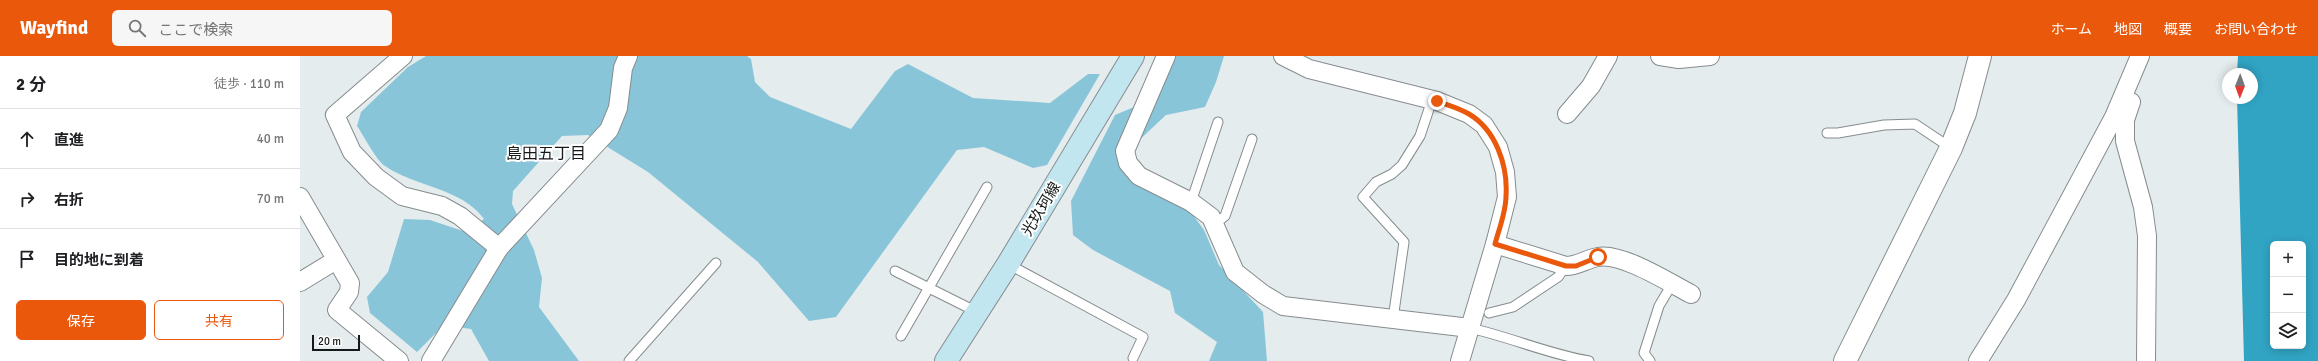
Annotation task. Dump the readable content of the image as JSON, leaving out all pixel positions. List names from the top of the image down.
{
  "streets": {
    "main road": ["光玖珂線"]
  },
  "districts": ["島田五丁目"],
  "scale_bar": "20 m",
  "north": "bottom",
  "page": {
    "header": "Wayfind",
    "search": "ここで検索",
    "nav": [
      "ホーム",
      "地図",
      "概要",
      "お問い合わせ"
    ],
    "heading": ["2 分", "徒歩 · 110 m"],
    "list": [
      ["直進", "40 m"],
      ["右折", "70 m"],
      "目的地に到着"
    ],
    "map_buttons": ["+", "−"],
    "buttons": ["保存", "共有"],
    "scale": "20 m"
  }
}
